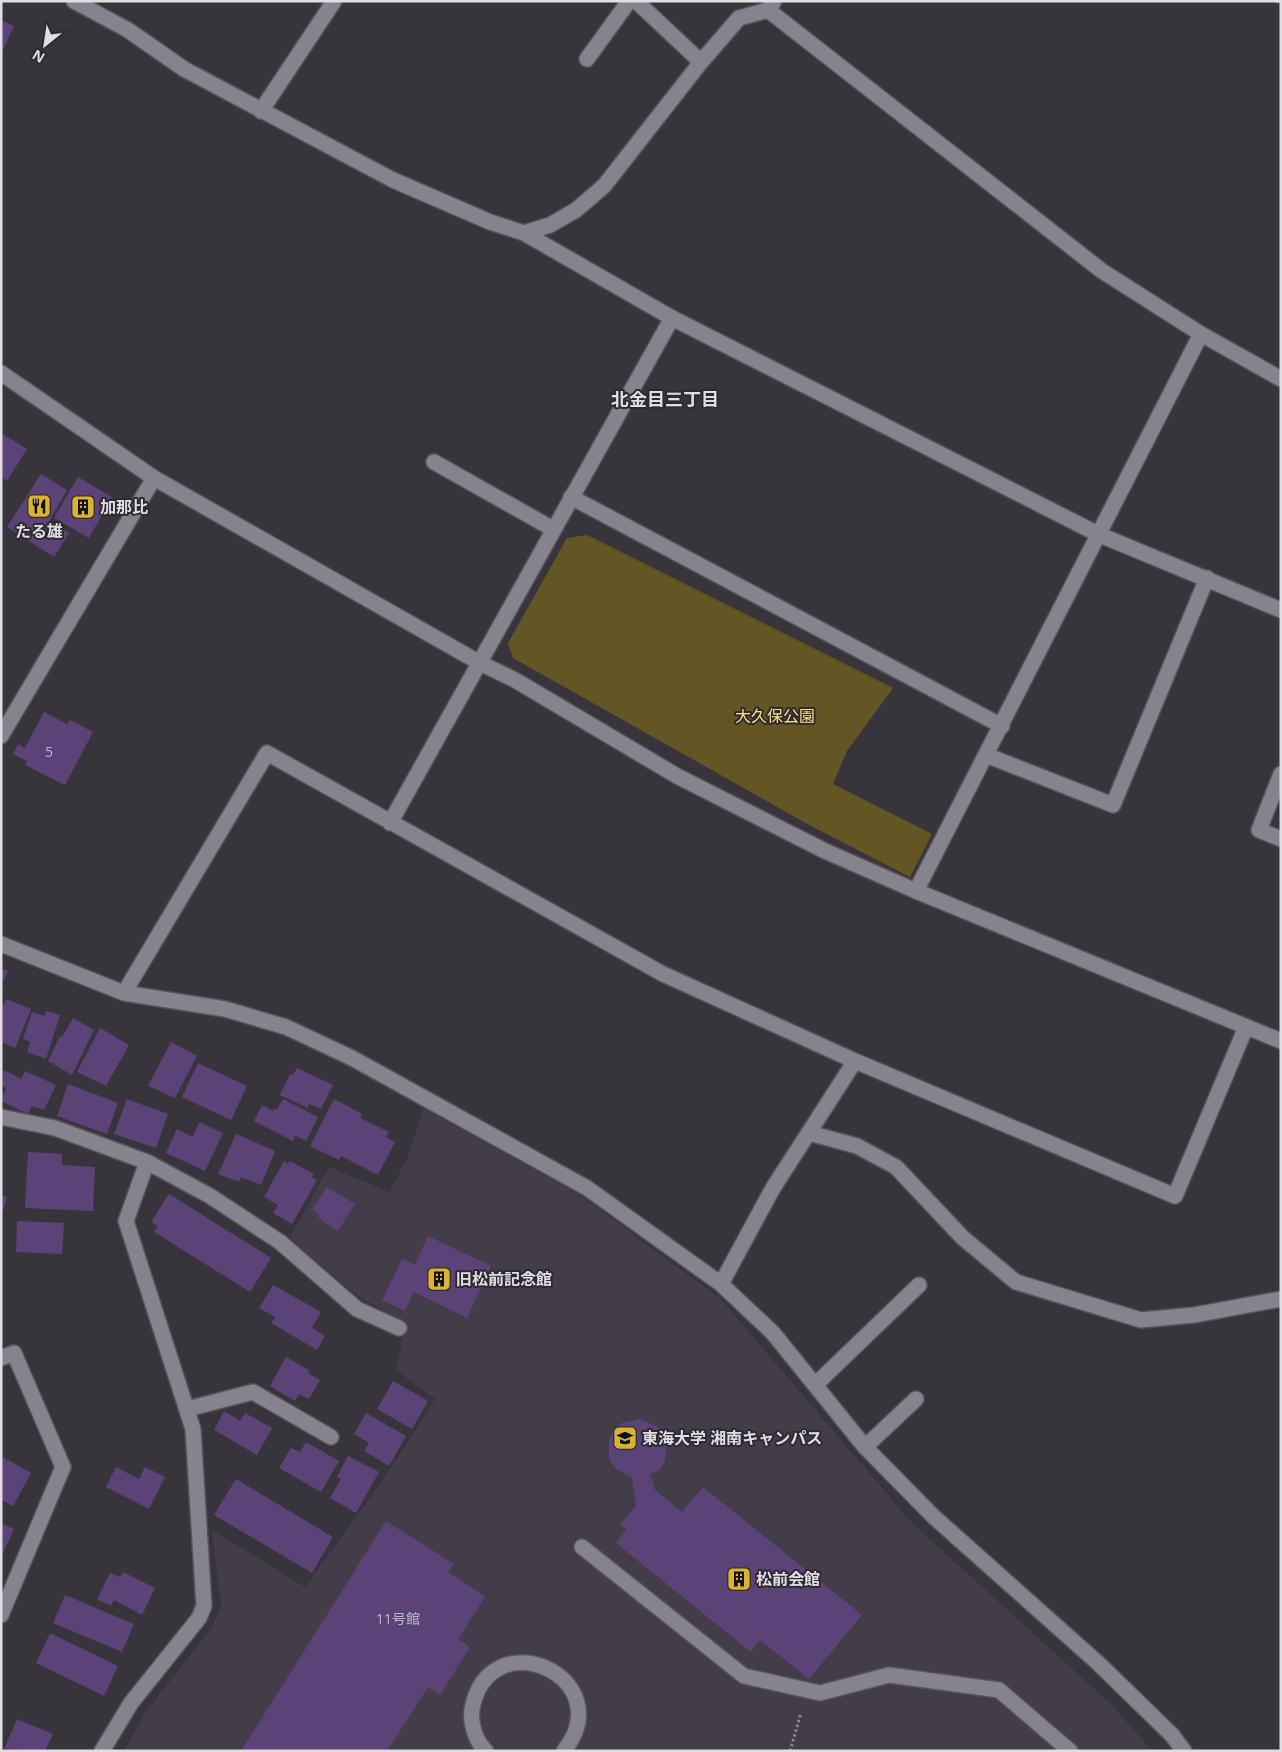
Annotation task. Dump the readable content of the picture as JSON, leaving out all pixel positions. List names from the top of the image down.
{
  "districts": ["北金目三丁目"],
  "parks": ["大久保公園"],
  "places": {
    "restaurant": ["たる雄"],
    "building": ["加那比", "旧松前記念館", "松前会館"],
    "school or university": ["東海大学 湘南キャンパス"]
  },
  "house_numbers": ["5", "11号館"],
  "north": "bottom left"
}
